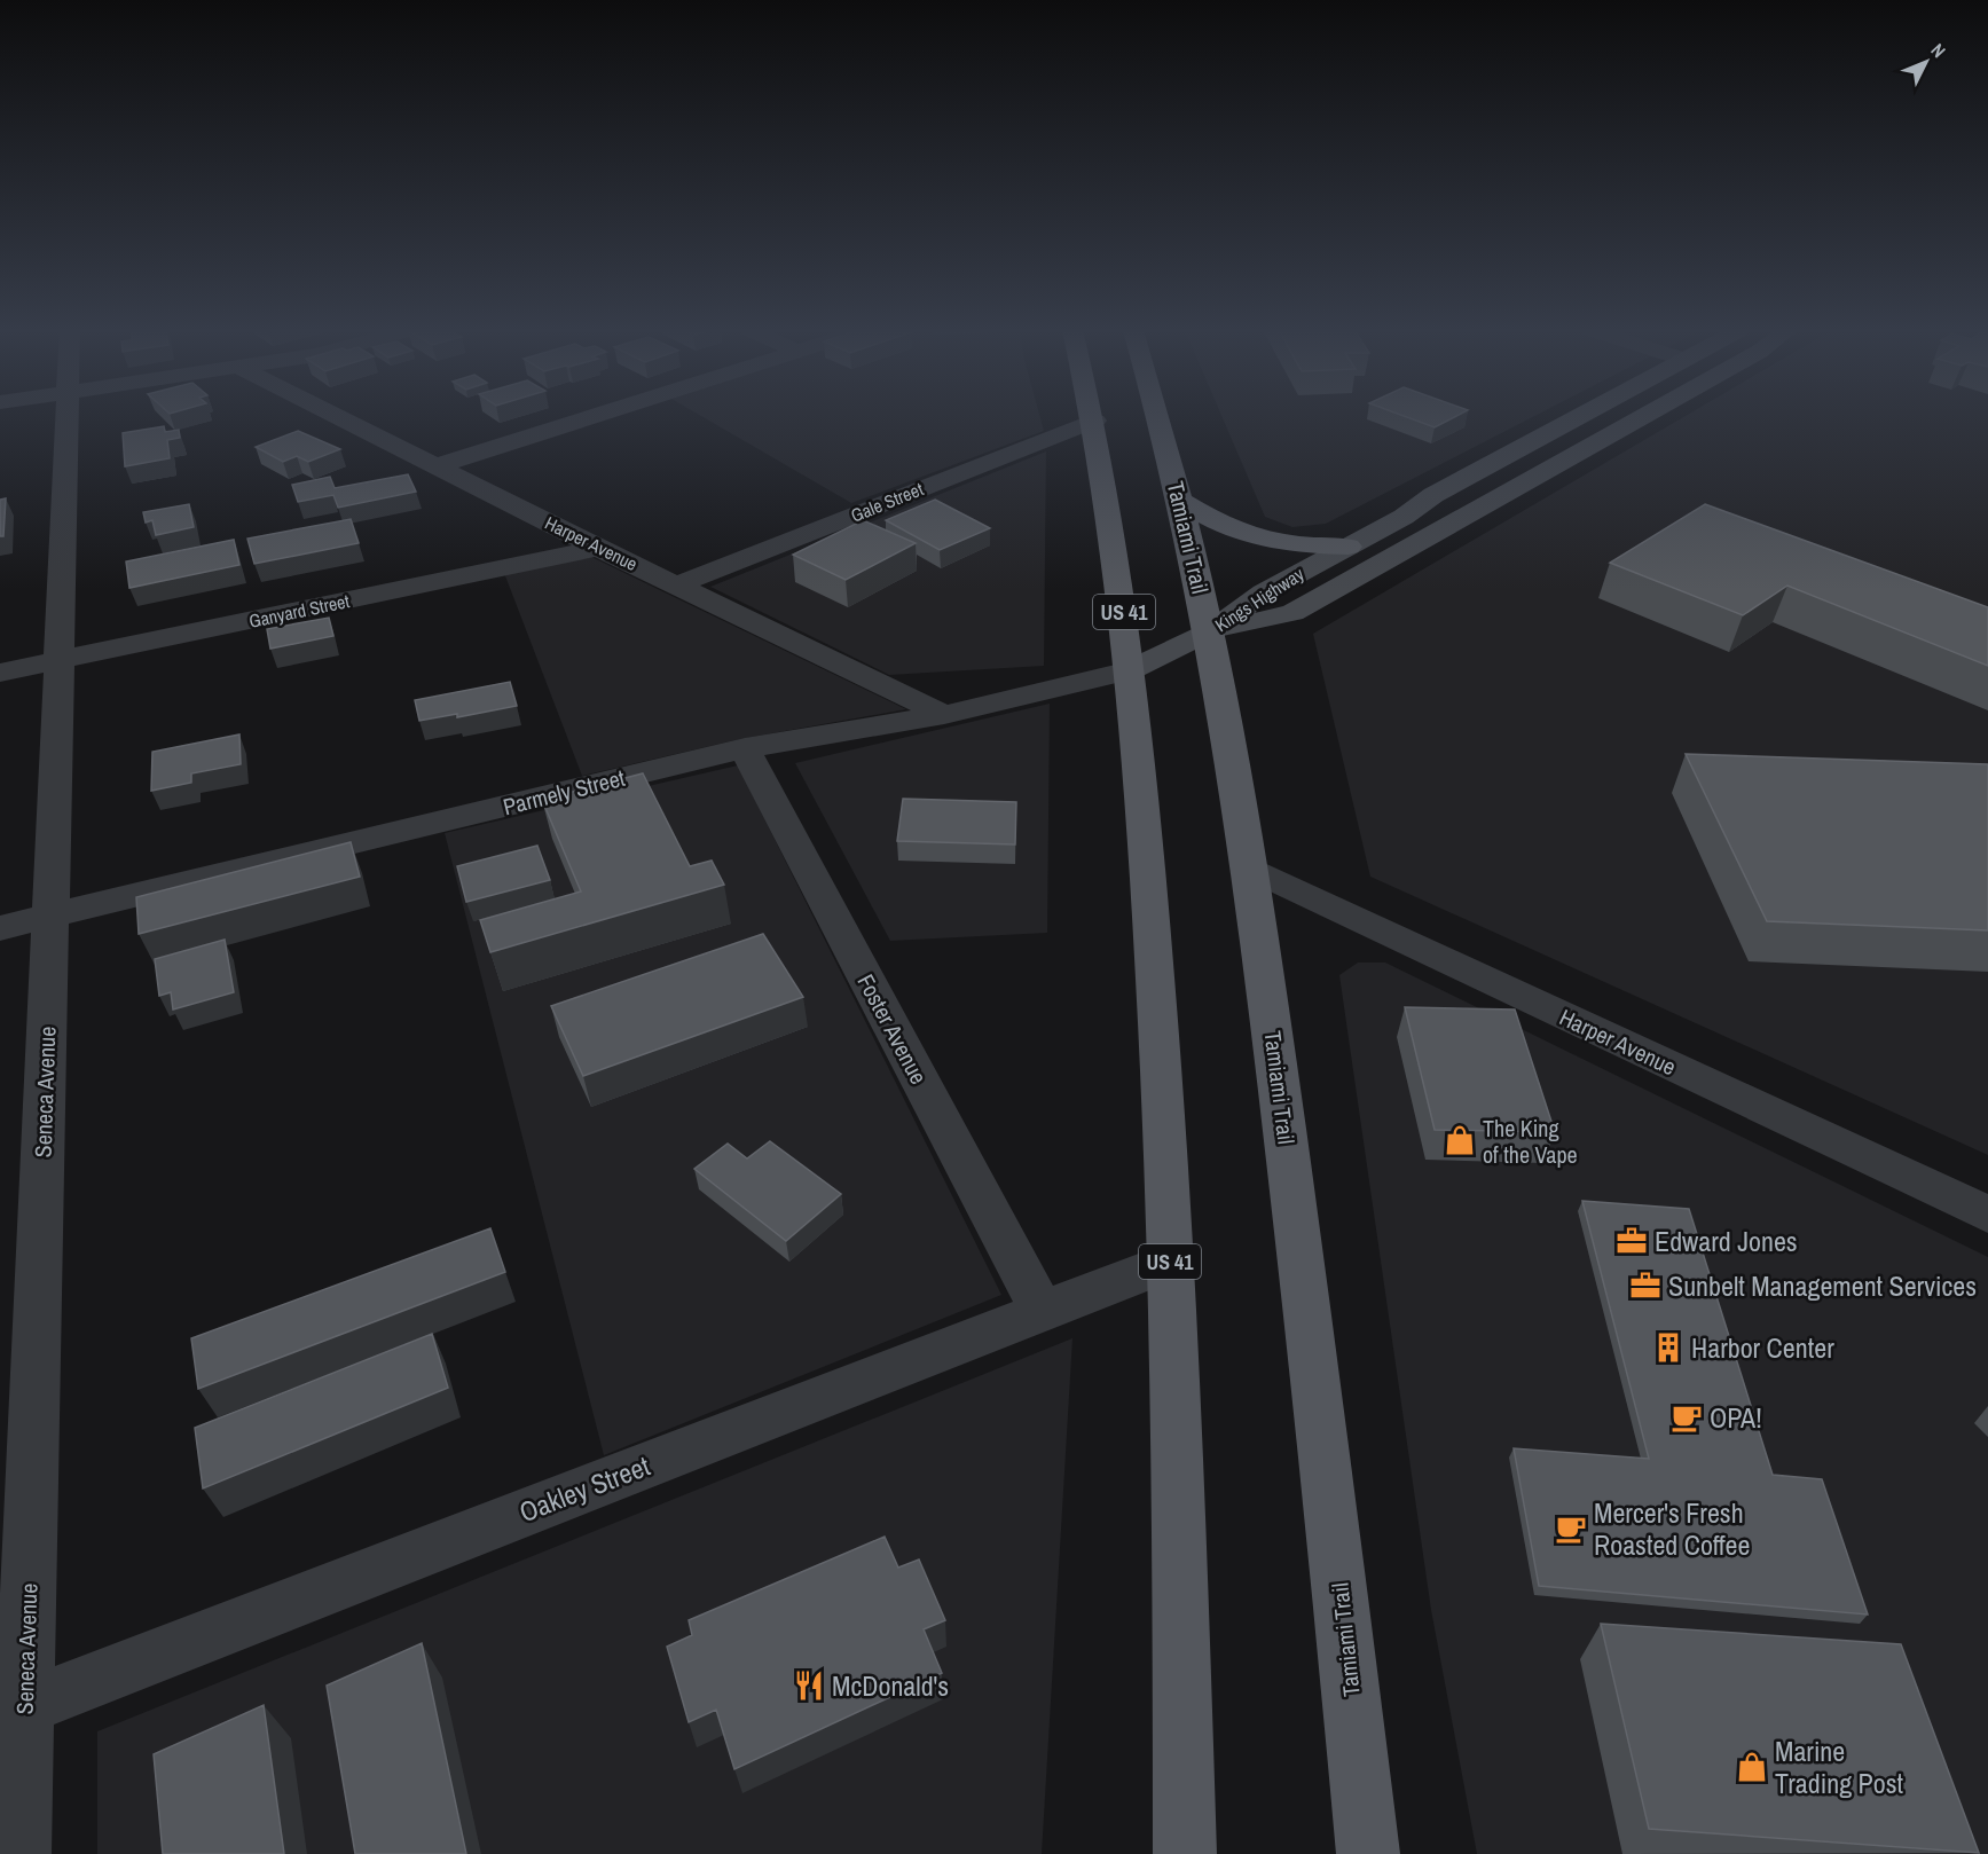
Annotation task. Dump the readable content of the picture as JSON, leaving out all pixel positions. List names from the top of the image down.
{
  "streets": {
    "main road": ["Tamiami Trail", "Kings Highway", "US 41"],
    "street": [
      "Gale Street",
      "Harper Avenue",
      "Ganyard Street",
      "Parmely Street",
      "Foster Avenue",
      "Seneca Avenue",
      "Oakley Street"
    ]
  },
  "crossings": [
    ["Gale Street", "Harper Avenue"],
    ["Gale Street", "US 41"],
    ["Tamiami Trail", "Harper Avenue"],
    ["Tamiami Trail", "Kings Highway"],
    ["Harper Avenue", "Ganyard Street"],
    ["Harper Avenue", "Parmely Street"],
    ["Ganyard Street", "Seneca Avenue"],
    ["US 41", "Parmely Street"],
    ["US 41", "Oakley Street"],
    ["Parmely Street", "Foster Avenue"],
    ["Parmely Street", "Seneca Avenue"],
    ["Foster Avenue", "Oakley Street"],
    ["Seneca Avenue", "Oakley Street"]
  ],
  "places": {
    "shop": ["The King of the Vape", "Marine Trading Post"],
    "office": ["Edward Jones", "Sunbelt Management Services"],
    "building": ["Harbor Center"],
    "cafe": ["OPA!", "Mercer's Fresh Roasted Coffee"],
    "restaurant": ["McDonald's"]
  },
  "north": "top right"
}
